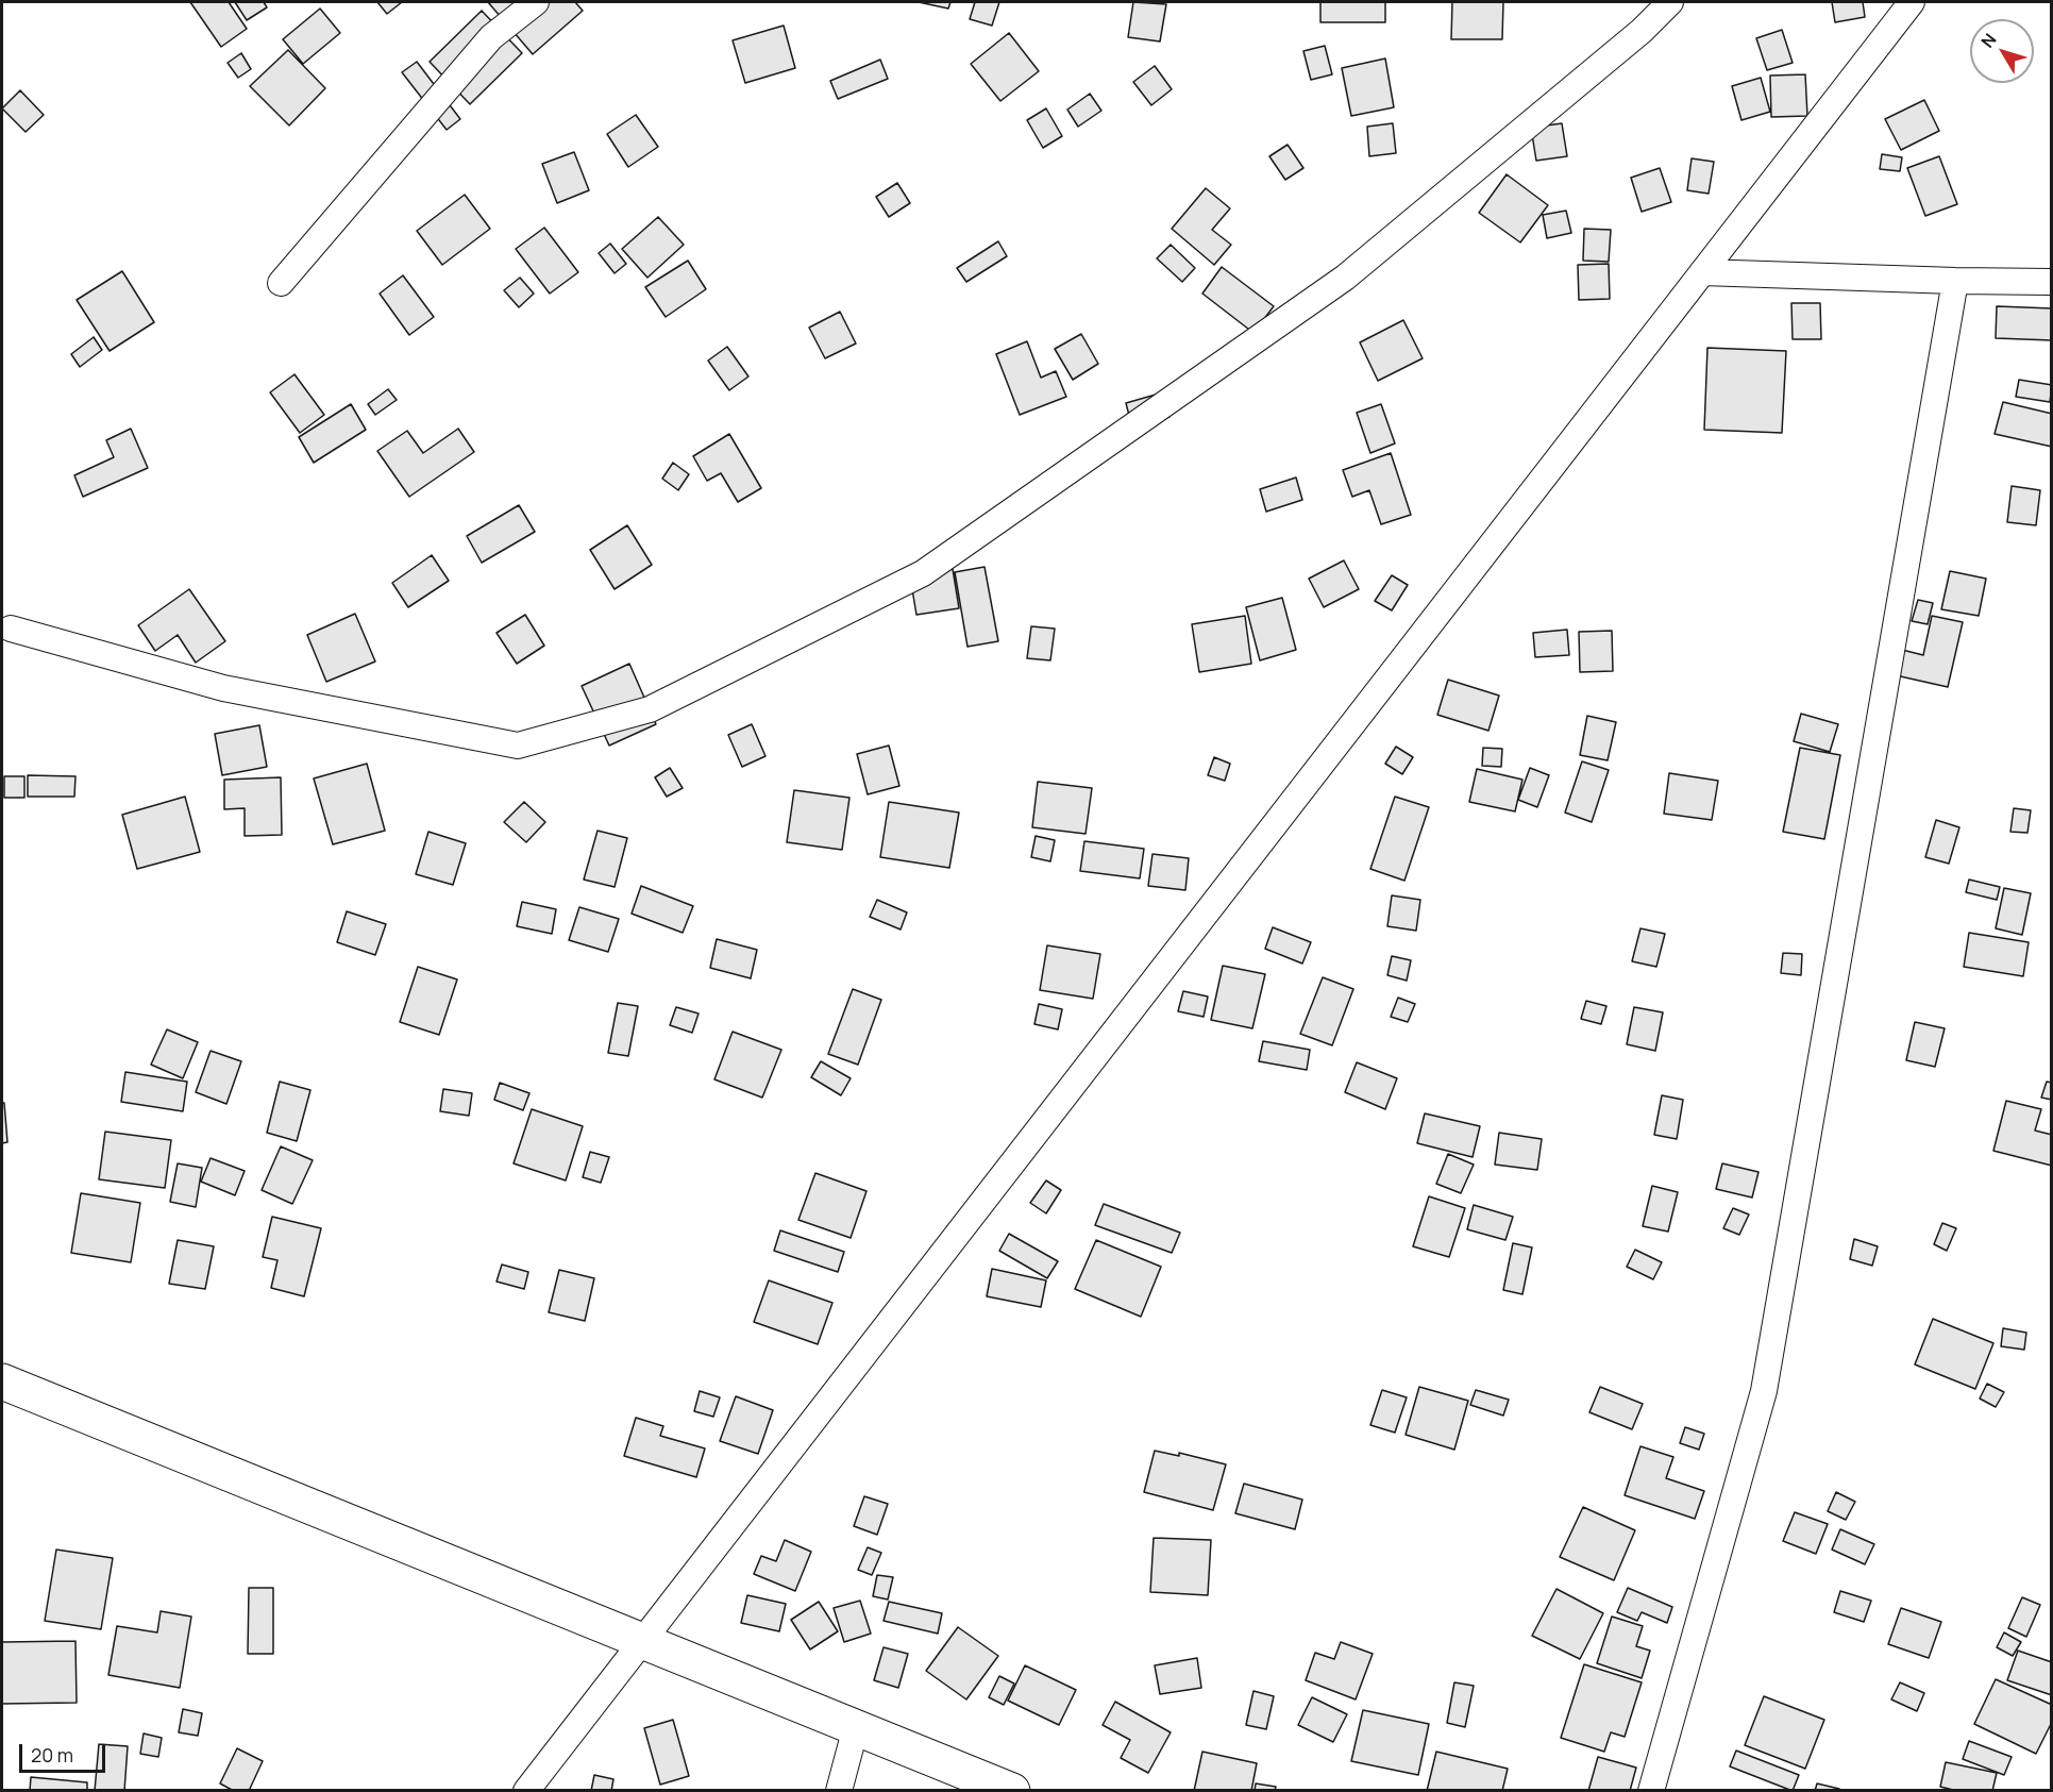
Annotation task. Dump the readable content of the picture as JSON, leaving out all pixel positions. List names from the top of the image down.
{
  "scale_bar": "20 m",
  "north": "top left"
}
